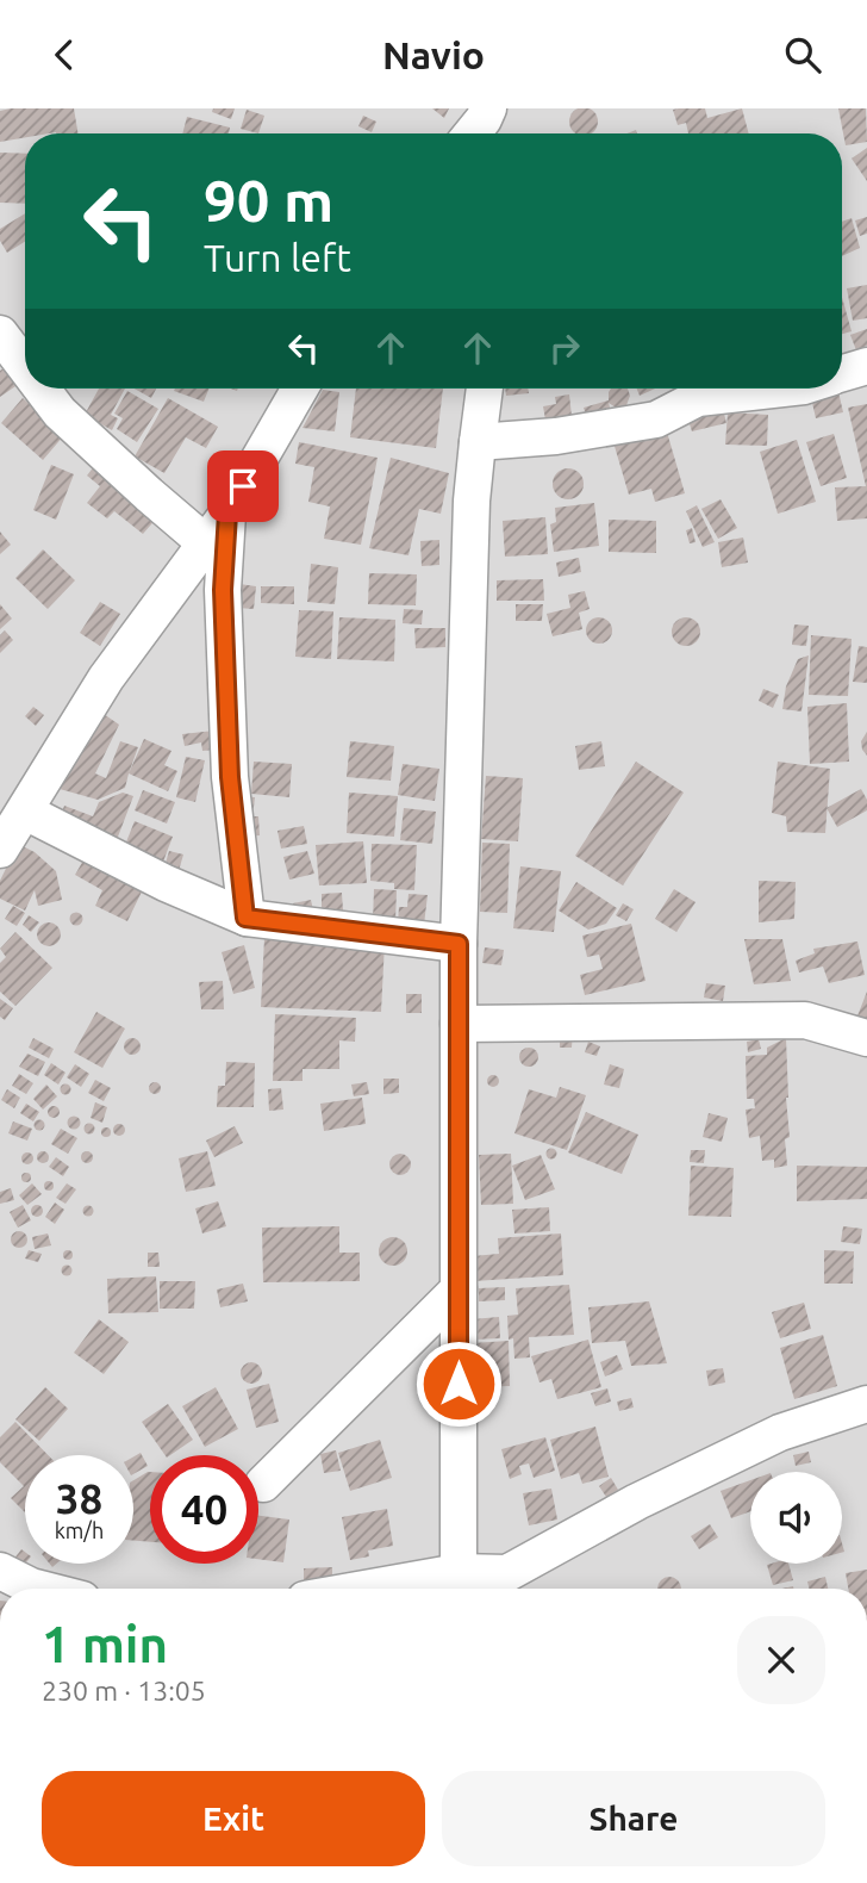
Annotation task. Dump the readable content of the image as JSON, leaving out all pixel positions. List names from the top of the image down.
{
  "page": {
    "header": "Navio",
    "turn": ["90 m", "Turn left"],
    "speed": "38 km/h",
    "limit": "40",
    "heading": ["1 min", "230 m · 13:05"],
    "buttons": ["Exit", "Share"]
  }
}
